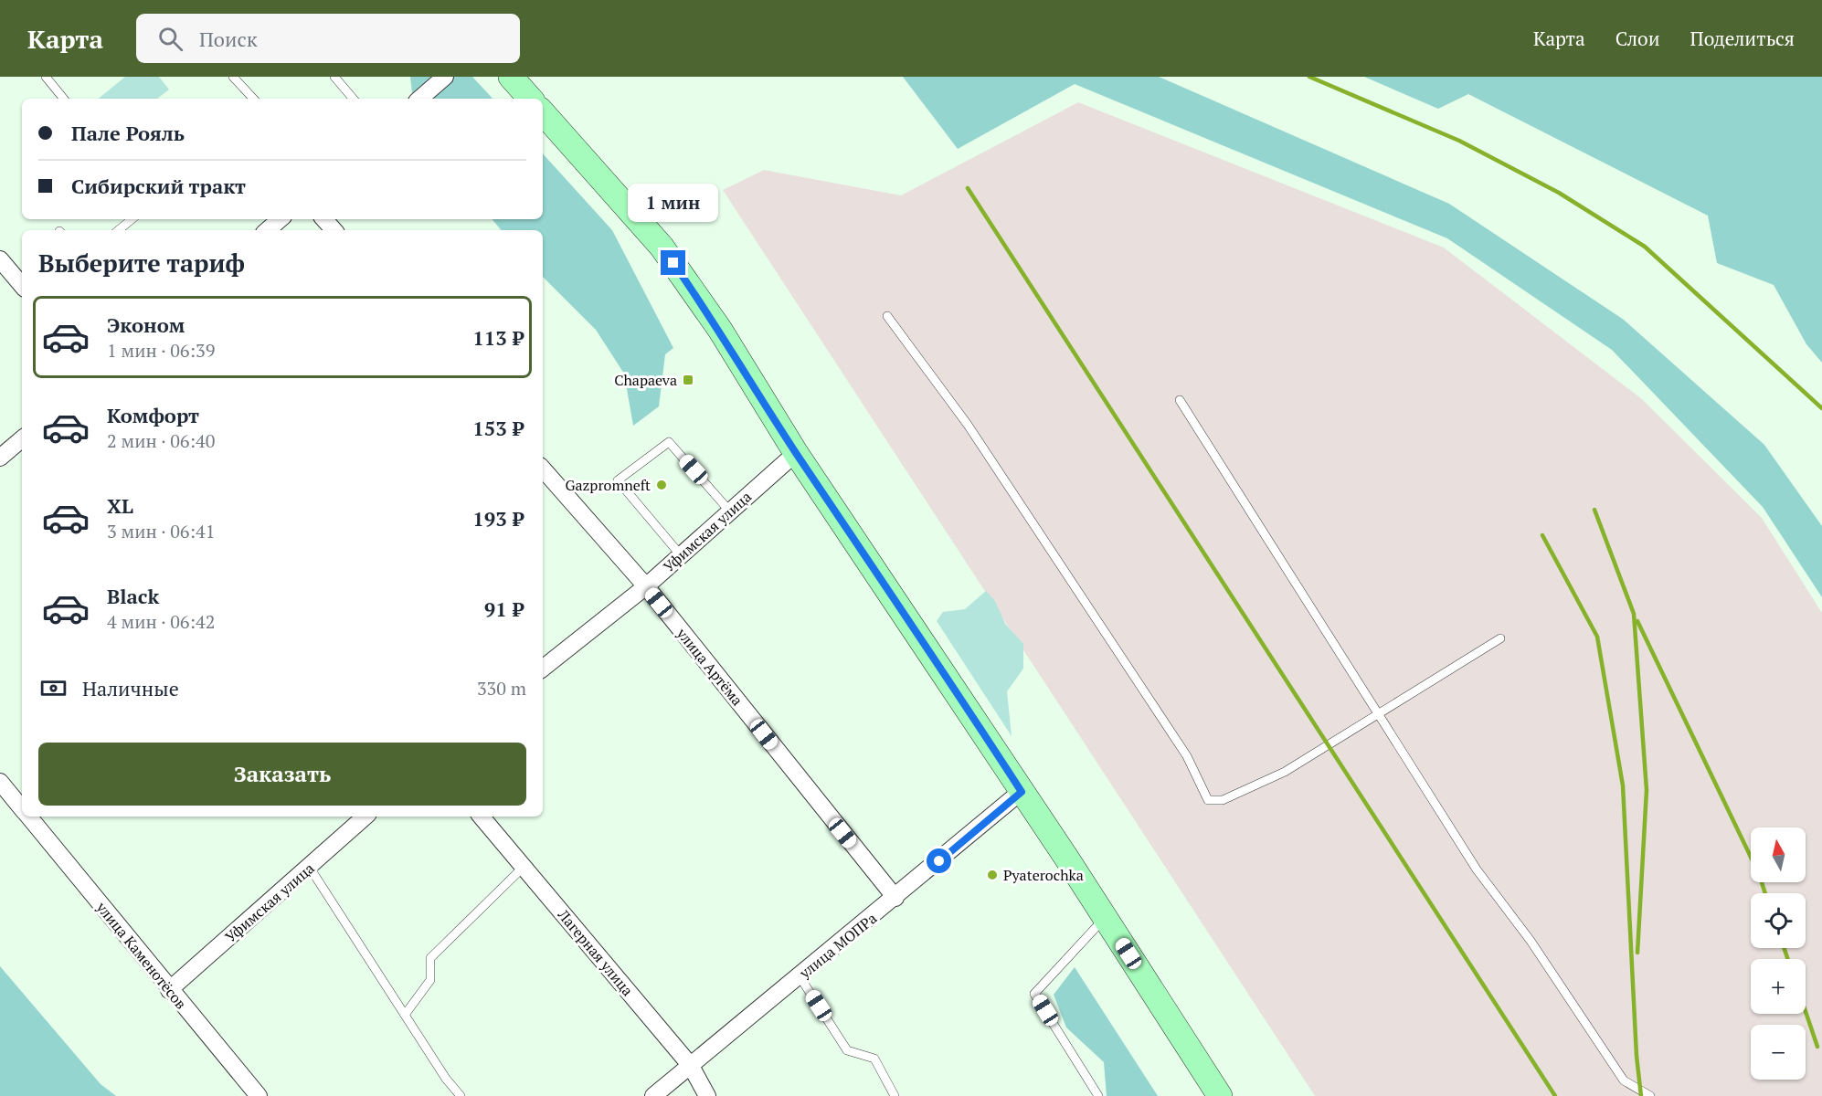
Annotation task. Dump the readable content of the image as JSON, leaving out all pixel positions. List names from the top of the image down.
{
  "streets": {
    "street": [
      "Уфимская улица",
      "улица Артёма",
      "улица МОПРа",
      "Лагерная улица",
      "улица Каменотёсов"
    ]
  },
  "crossings": [
    ["Уфимская улица", "улица Артёма"],
    ["Уфимская улица", "улица Каменотёсов"],
    ["улица Артёма", "улица МОПРа"],
    ["улица МОПРа", "Лагерная улица"]
  ],
  "places": {
    "transit": ["Chapaeva"],
    "other": ["Gazpromneft", "Pyaterochka"]
  },
  "north": "top",
  "page": {
    "header": "Карта",
    "search": "Поиск",
    "nav": ["Карта", "Слои", "Поделиться"],
    "banner": ["Пале Рояль", "Сибирский тракт"],
    "bubble": "1 мин",
    "heading": "Выберите тариф",
    "list": [
      {
        "name": "Эконом",
        "note": "1 мин · 06:39",
        "value": "113 ₽"
      },
      {
        "name": "Комфорт",
        "note": "2 мин · 06:40",
        "value": "153 ₽"
      },
      {
        "name": "XL",
        "note": "3 мин · 06:41",
        "value": "193 ₽"
      },
      {
        "name": "Black",
        "note": "4 мин · 06:42",
        "value": "91 ₽"
      }
    ],
    "pay": ["Наличные", "330 m"],
    "buttons": "Заказать",
    "map_buttons": ["+", "−"]
  }
}
